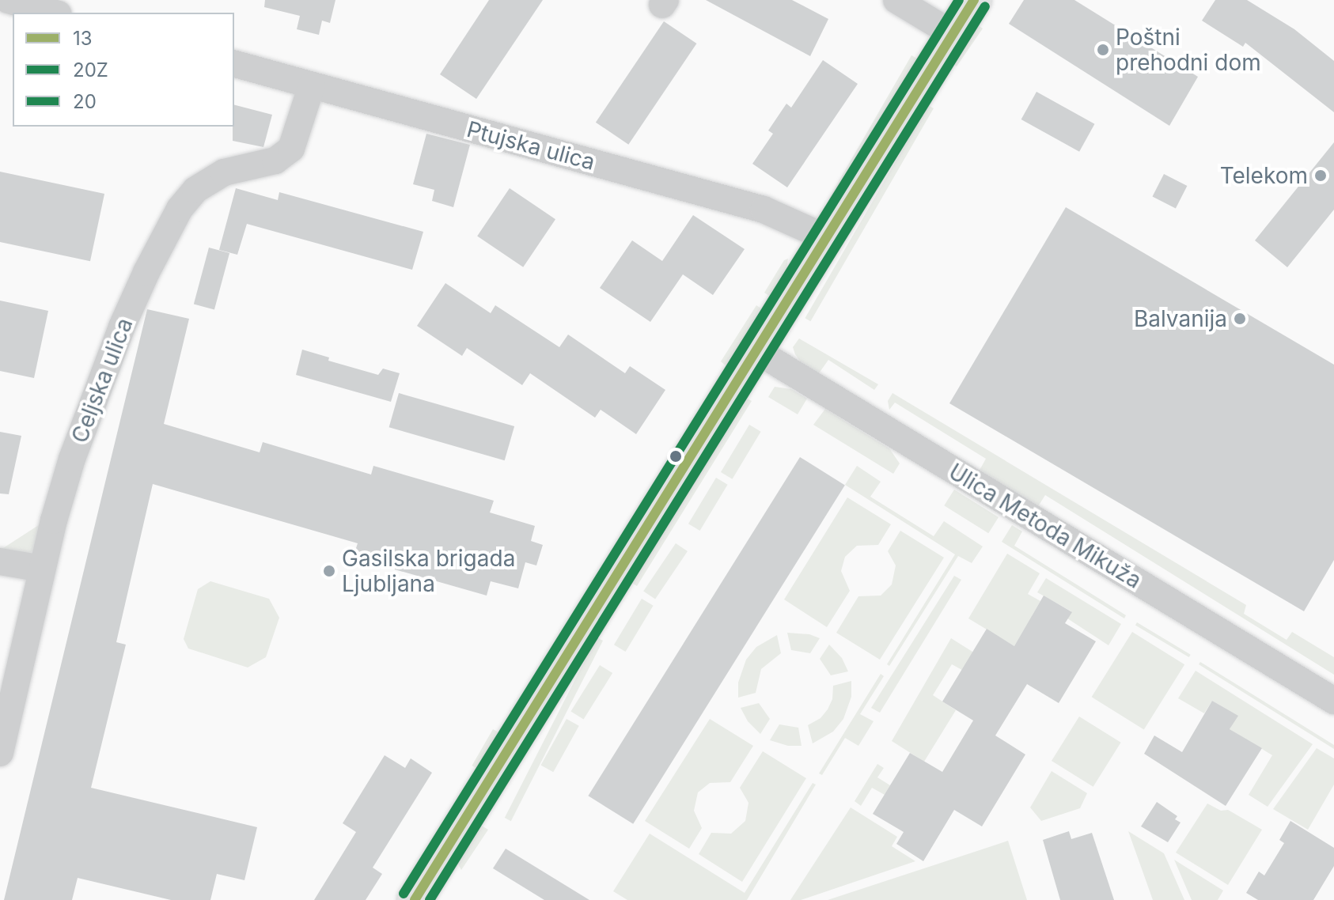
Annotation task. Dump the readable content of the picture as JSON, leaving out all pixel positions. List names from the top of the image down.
{
  "streets": {
    "street": ["Ptujska ulica", "Celjska ulica", "Ulica Metoda Mikuža"]
  },
  "crossings": [
    ["Ptujska ulica", "Celjska ulica"]
  ],
  "places": [
    "Poštni prehodni dom",
    "Telekom",
    "Balvanija",
    "Gasilska brigada Ljubljana"
  ],
  "lines": ["transit line 13", "transit line 20", "transit line 20Z"],
  "legend": ["13", "20Z", "20"]
}
